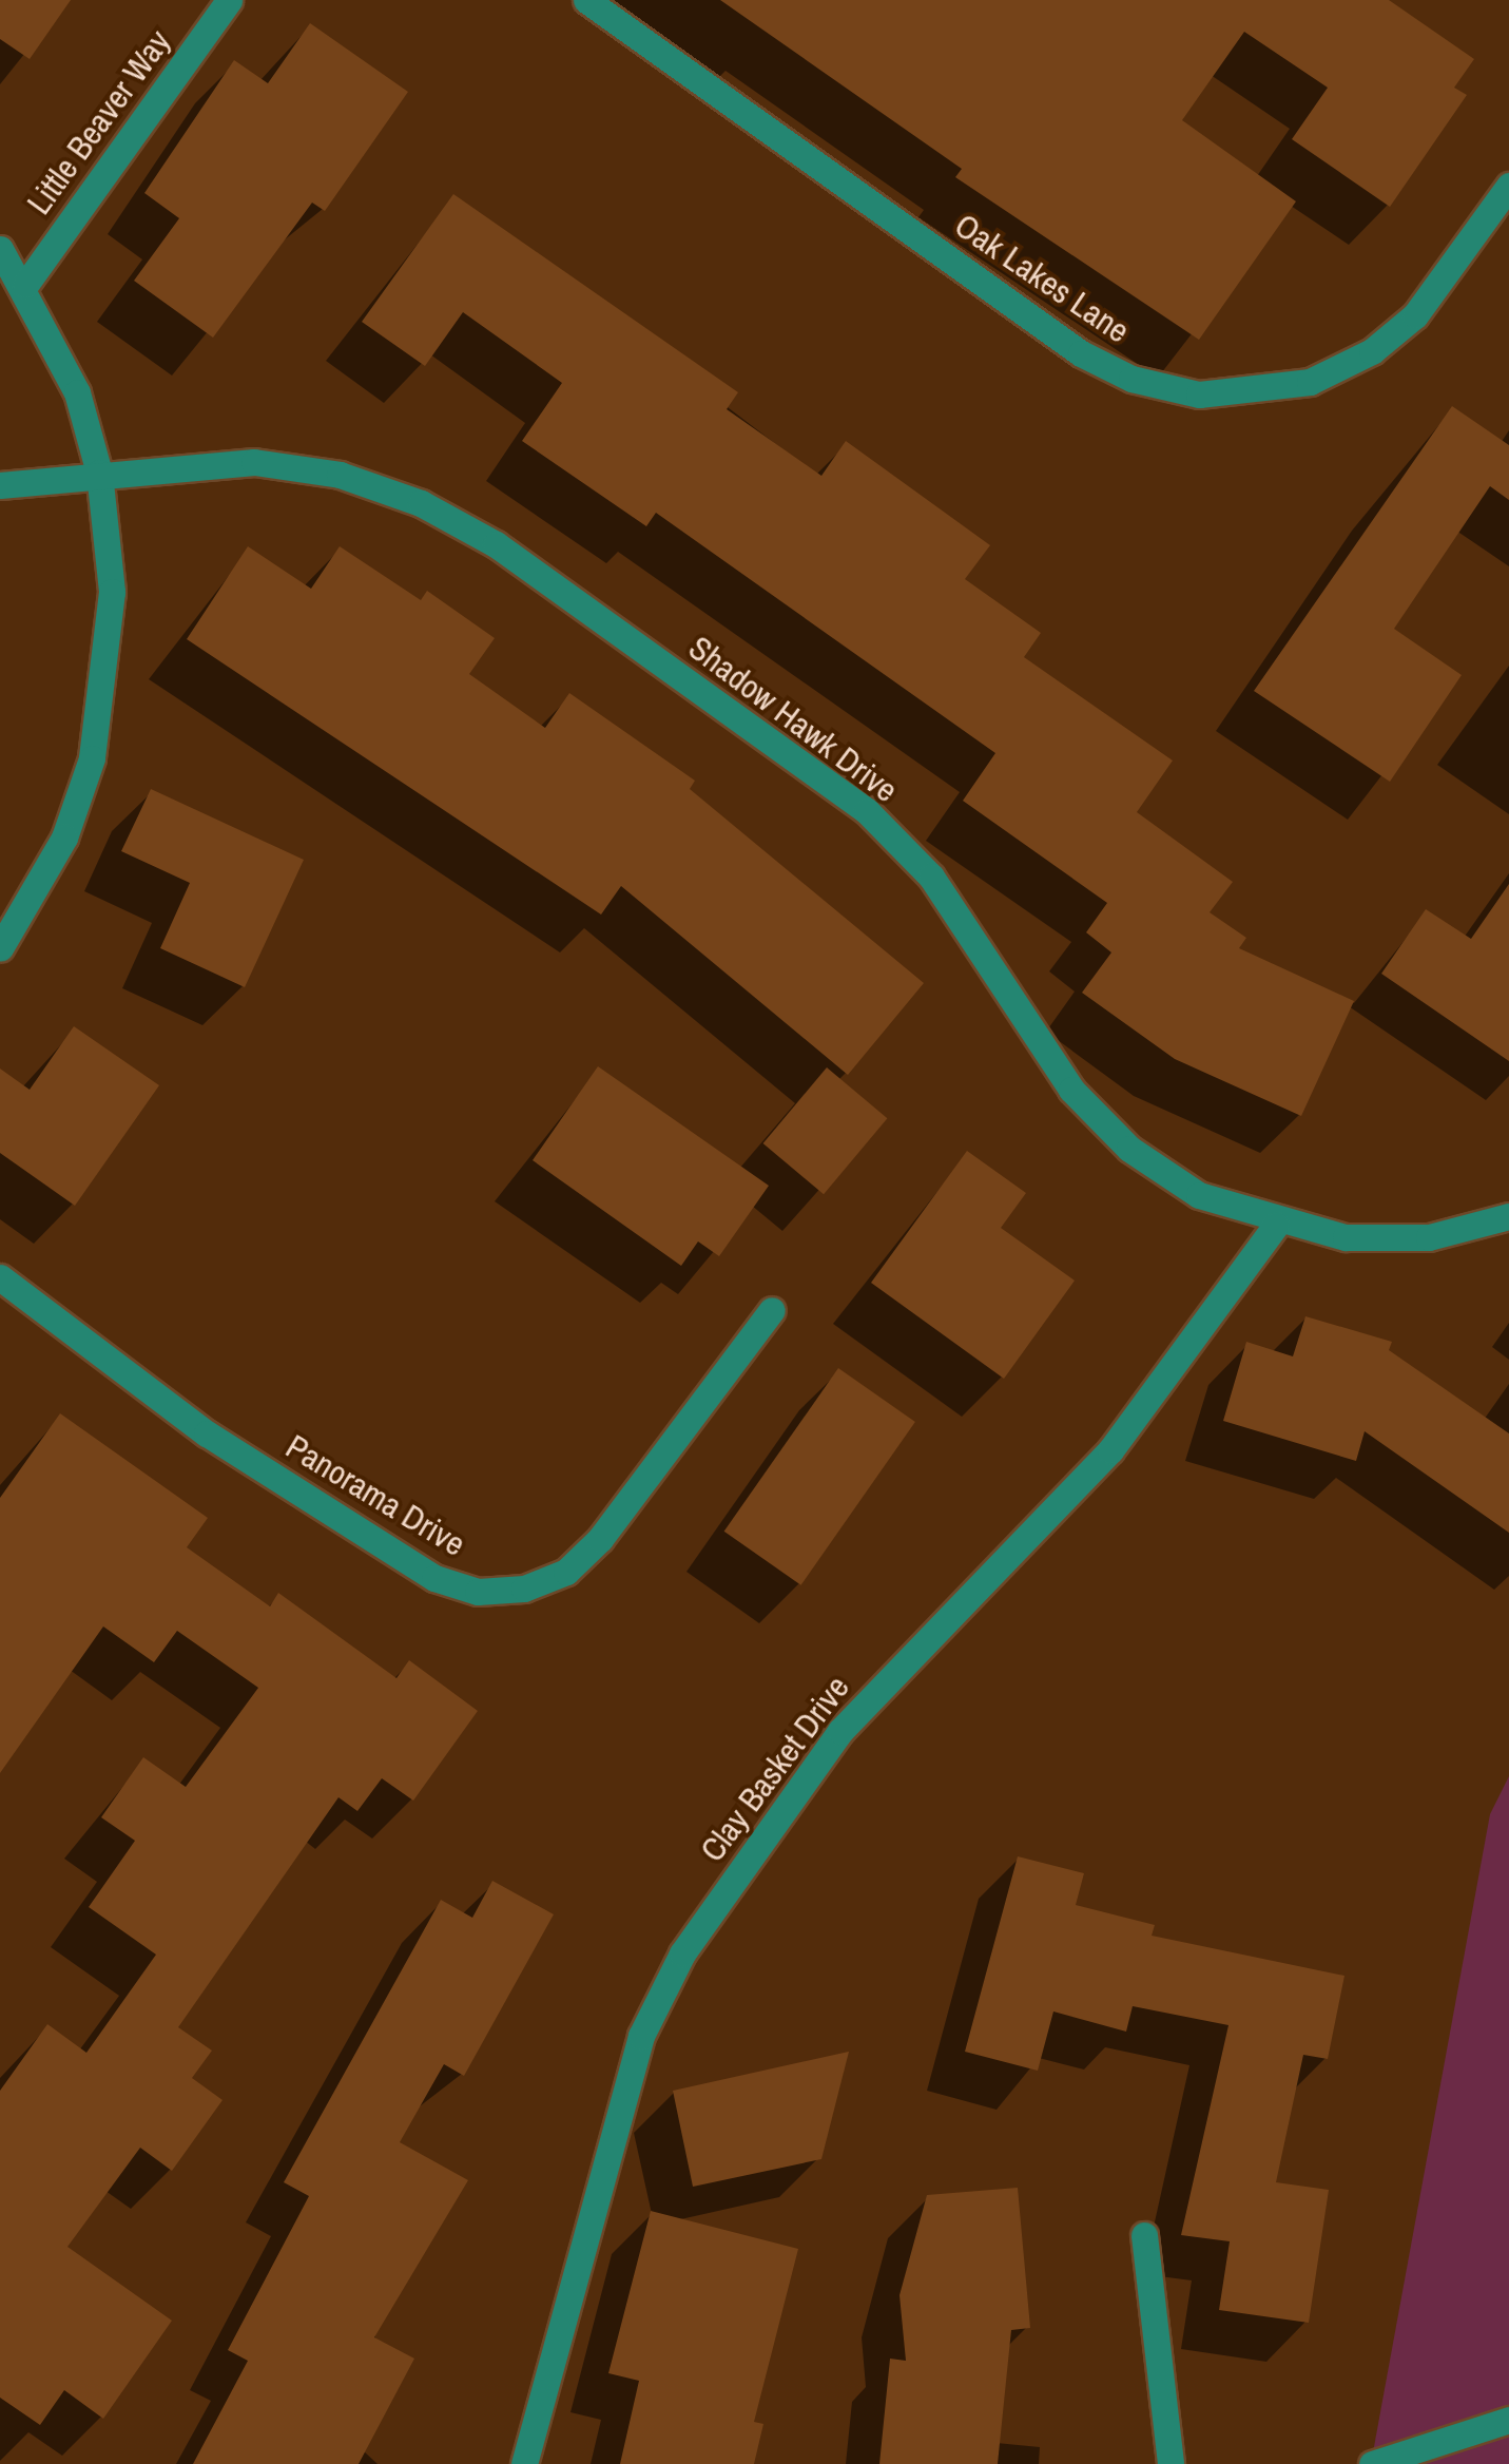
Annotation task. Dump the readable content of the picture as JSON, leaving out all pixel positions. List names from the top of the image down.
{
  "streets": {
    "street": [
      "Little Beaver Way",
      "Oak Lakes Lane",
      "Shadow Hawk Drive",
      "Panorama Drive",
      "Clay Basket Drive"
    ]
  },
  "crossings": [
    ["Shadow Hawk Drive", "Clay Basket Drive"]
  ]
}
